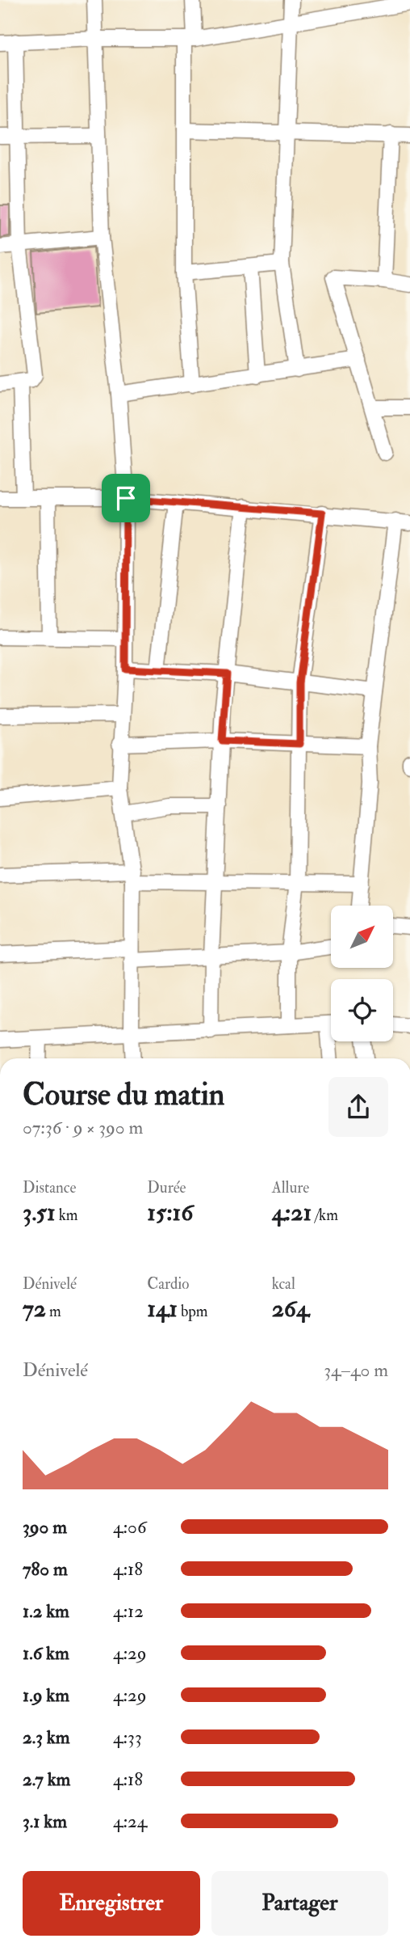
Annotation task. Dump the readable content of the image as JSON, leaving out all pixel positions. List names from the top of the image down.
{
  "north": "top right",
  "page": {
    "heading": ["Course du matin", "07:36 · 9 × 390 m"],
    "stats": [
      ["Distance", "3.51 km"],
      ["Durée", "15:16"],
      ["Allure", "4:21 /km"],
      ["Dénivelé", "72 m"],
      ["Cardio", "141 bpm"],
      ["kcal", "264"]
    ],
    "chart": ["Dénivelé", "34–40 m"],
    "list": [
      {
        "name": "390 m",
        "note": "4:06"
      },
      {
        "name": "780 m",
        "note": "4:18"
      },
      {
        "name": "1.2 km",
        "note": "4:12"
      },
      {
        "name": "1.6 km",
        "note": "4:29"
      },
      {
        "name": "1.9 km",
        "note": "4:29"
      },
      {
        "name": "2.3 km",
        "note": "4:33"
      },
      {
        "name": "2.7 km",
        "note": "4:18"
      },
      {
        "name": "3.1 km",
        "note": "4:24"
      }
    ],
    "buttons": ["Enregistrer", "Partager"]
  }
}
